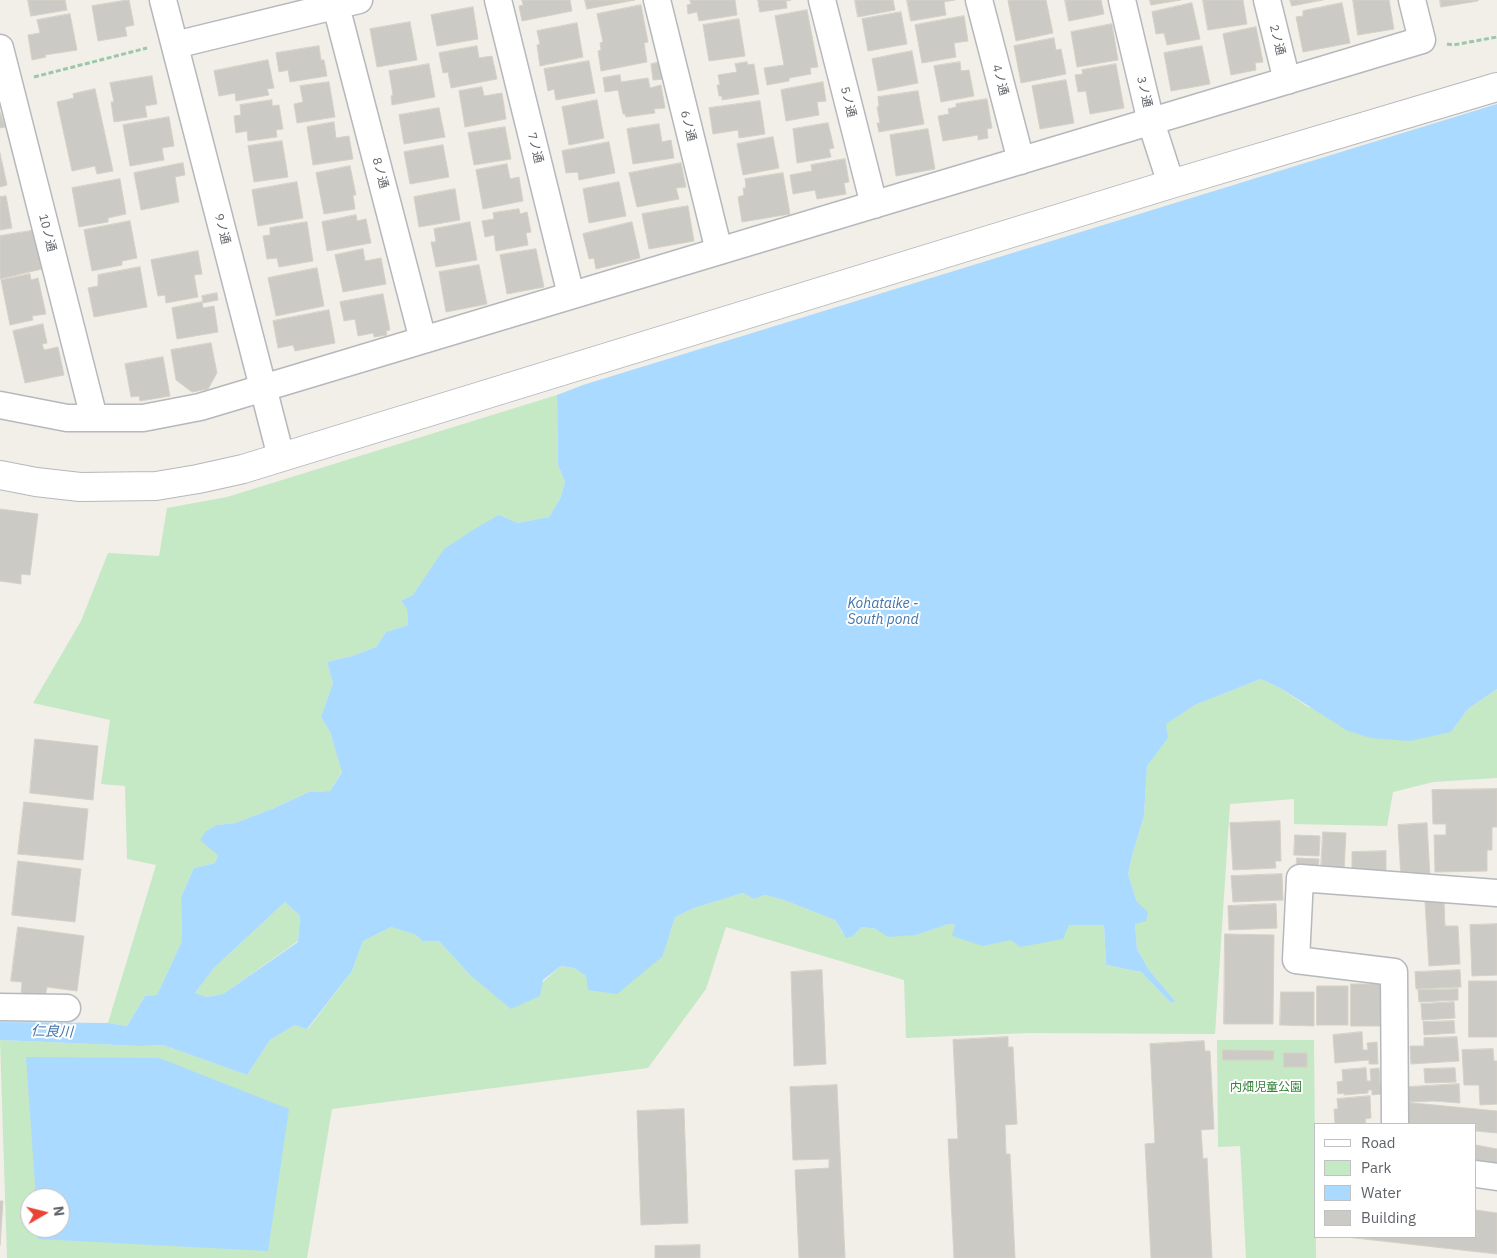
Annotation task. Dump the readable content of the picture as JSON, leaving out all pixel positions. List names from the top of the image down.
{
  "streets": {
    "street": [
      "2ノ通",
      "4ノ通",
      "3ノ通",
      "5ノ通",
      "6ノ通",
      "7ノ通",
      "8ノ通",
      "9ノ通",
      "10ノ通"
    ]
  },
  "water": ["Kohataike - South pond", "仁良川"],
  "parks": ["内畑児童公園"],
  "legend": [
    "Road",
    "Park",
    "Water",
    "Building"
  ],
  "north": "right"
}
